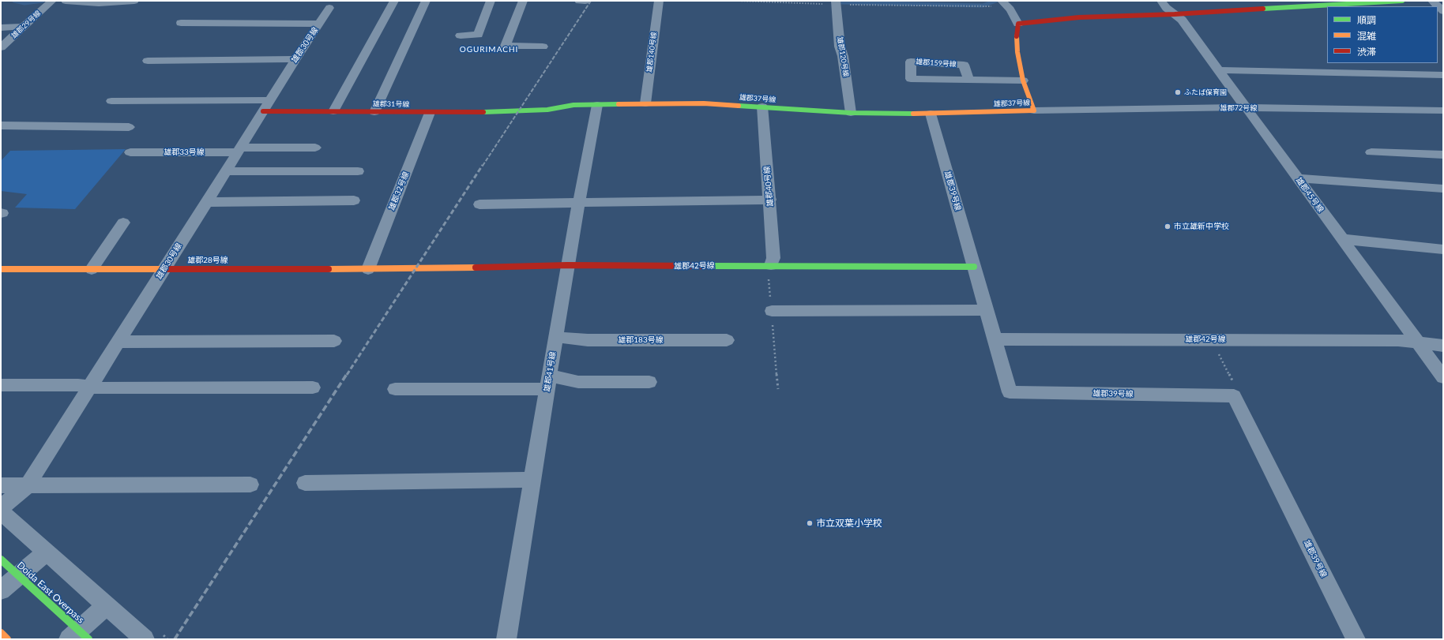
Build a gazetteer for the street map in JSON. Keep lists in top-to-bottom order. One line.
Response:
{"streets":{"street":["雄郡29号線","雄郡30号線","雄郡140号線","雄郡120号線","雄郡159号線","雄郡37号線","雄郡31号線","雄郡72号線","雄郡33号線","雄郡40号線","雄郡32号線","雄郡39号線","雄郡45号線","雄郡28号線","雄郡42号線","雄郡183号線","雄郡41号線","Doida East Overpass"]},"crossings":[["雄郡30号線","雄郡31号線"],["雄郡30号線","雄郡33号線"],["雄郡30号線","雄郡28号線"],["雄郡140号線","雄郡37号線"],["雄郡120号線","雄郡37号線"],["雄郡159号線","雄郡37号線"],["雄郡37号線","雄郡31号線"],["雄郡37号線","雄郡72号線"],["雄郡37号線","雄郡40号線"],["雄郡37号線","雄郡39号線"],["雄郡37号線","雄郡41号線"],["雄郡31号線","雄郡32号線"],["雄郡72号線","雄郡45号線"],["雄郡40号線","雄郡42号線"],["雄郡32号線","雄郡28号線"],["雄郡39号線","雄郡42号線"],["雄郡45号線","雄郡42号線"],["雄郡28号線","雄郡42号線"],["雄郡42号線","雄郡41号線"],["雄郡183号線","雄郡41号線"]],"districts":["OGURIMACHI"],"places":["ふたば保育園","市立雄新中学校","市立双葉小学校"],"legend":["順調","混雑","渋滞"]}
